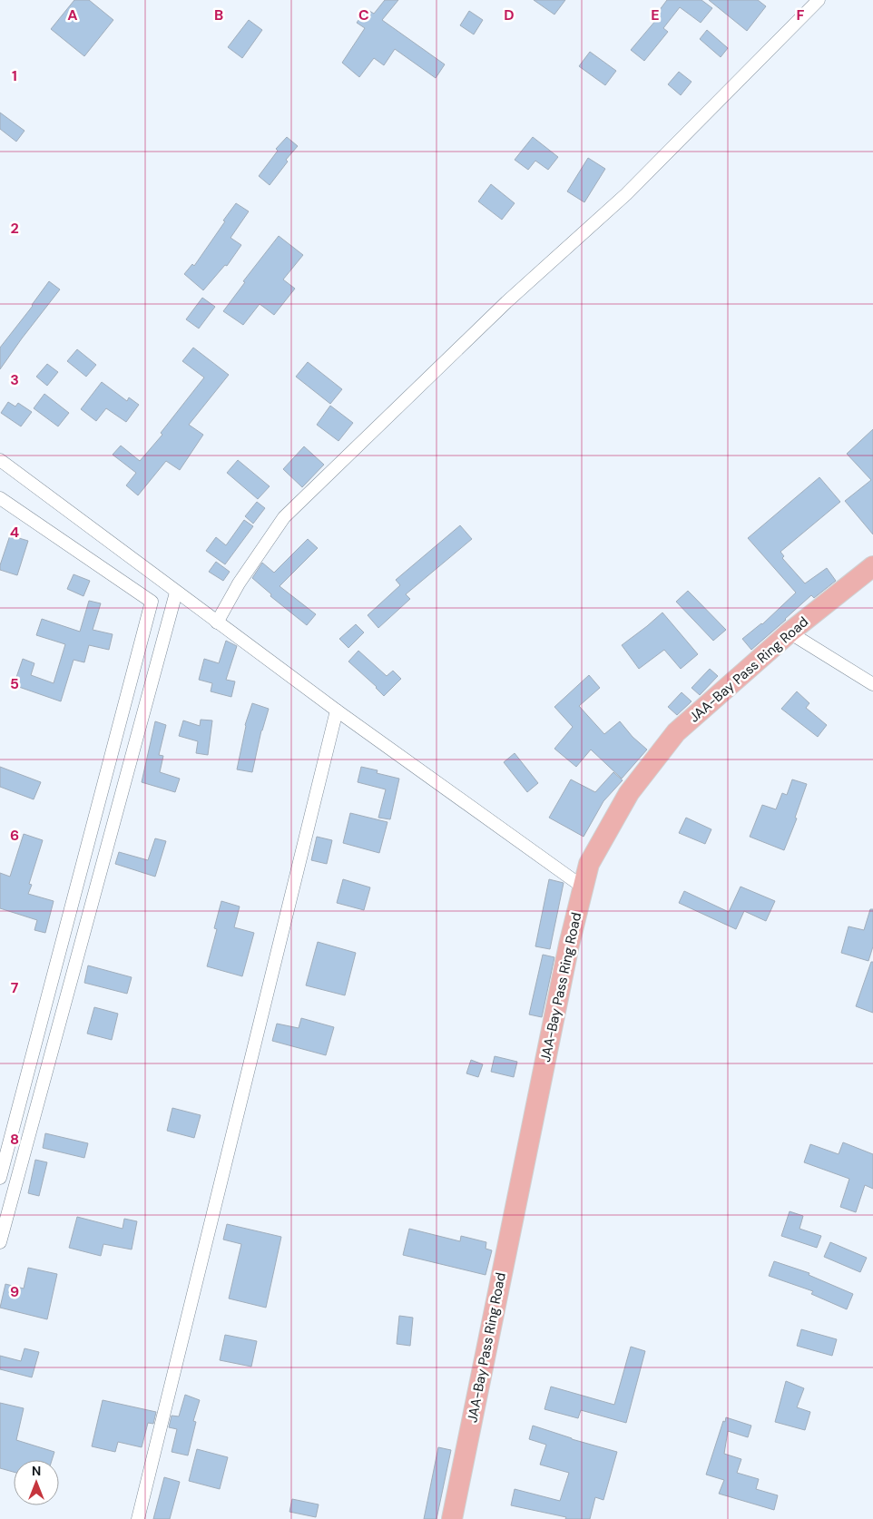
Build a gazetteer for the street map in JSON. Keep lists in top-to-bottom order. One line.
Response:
{"streets":{"highway":["JAA-Bay Pass Ring Road"]},"north":"top","grid":{"columns":["A","B","C","D","E","F"],"rows":["1","2","3","4","5","6","7","8","9"]}}
